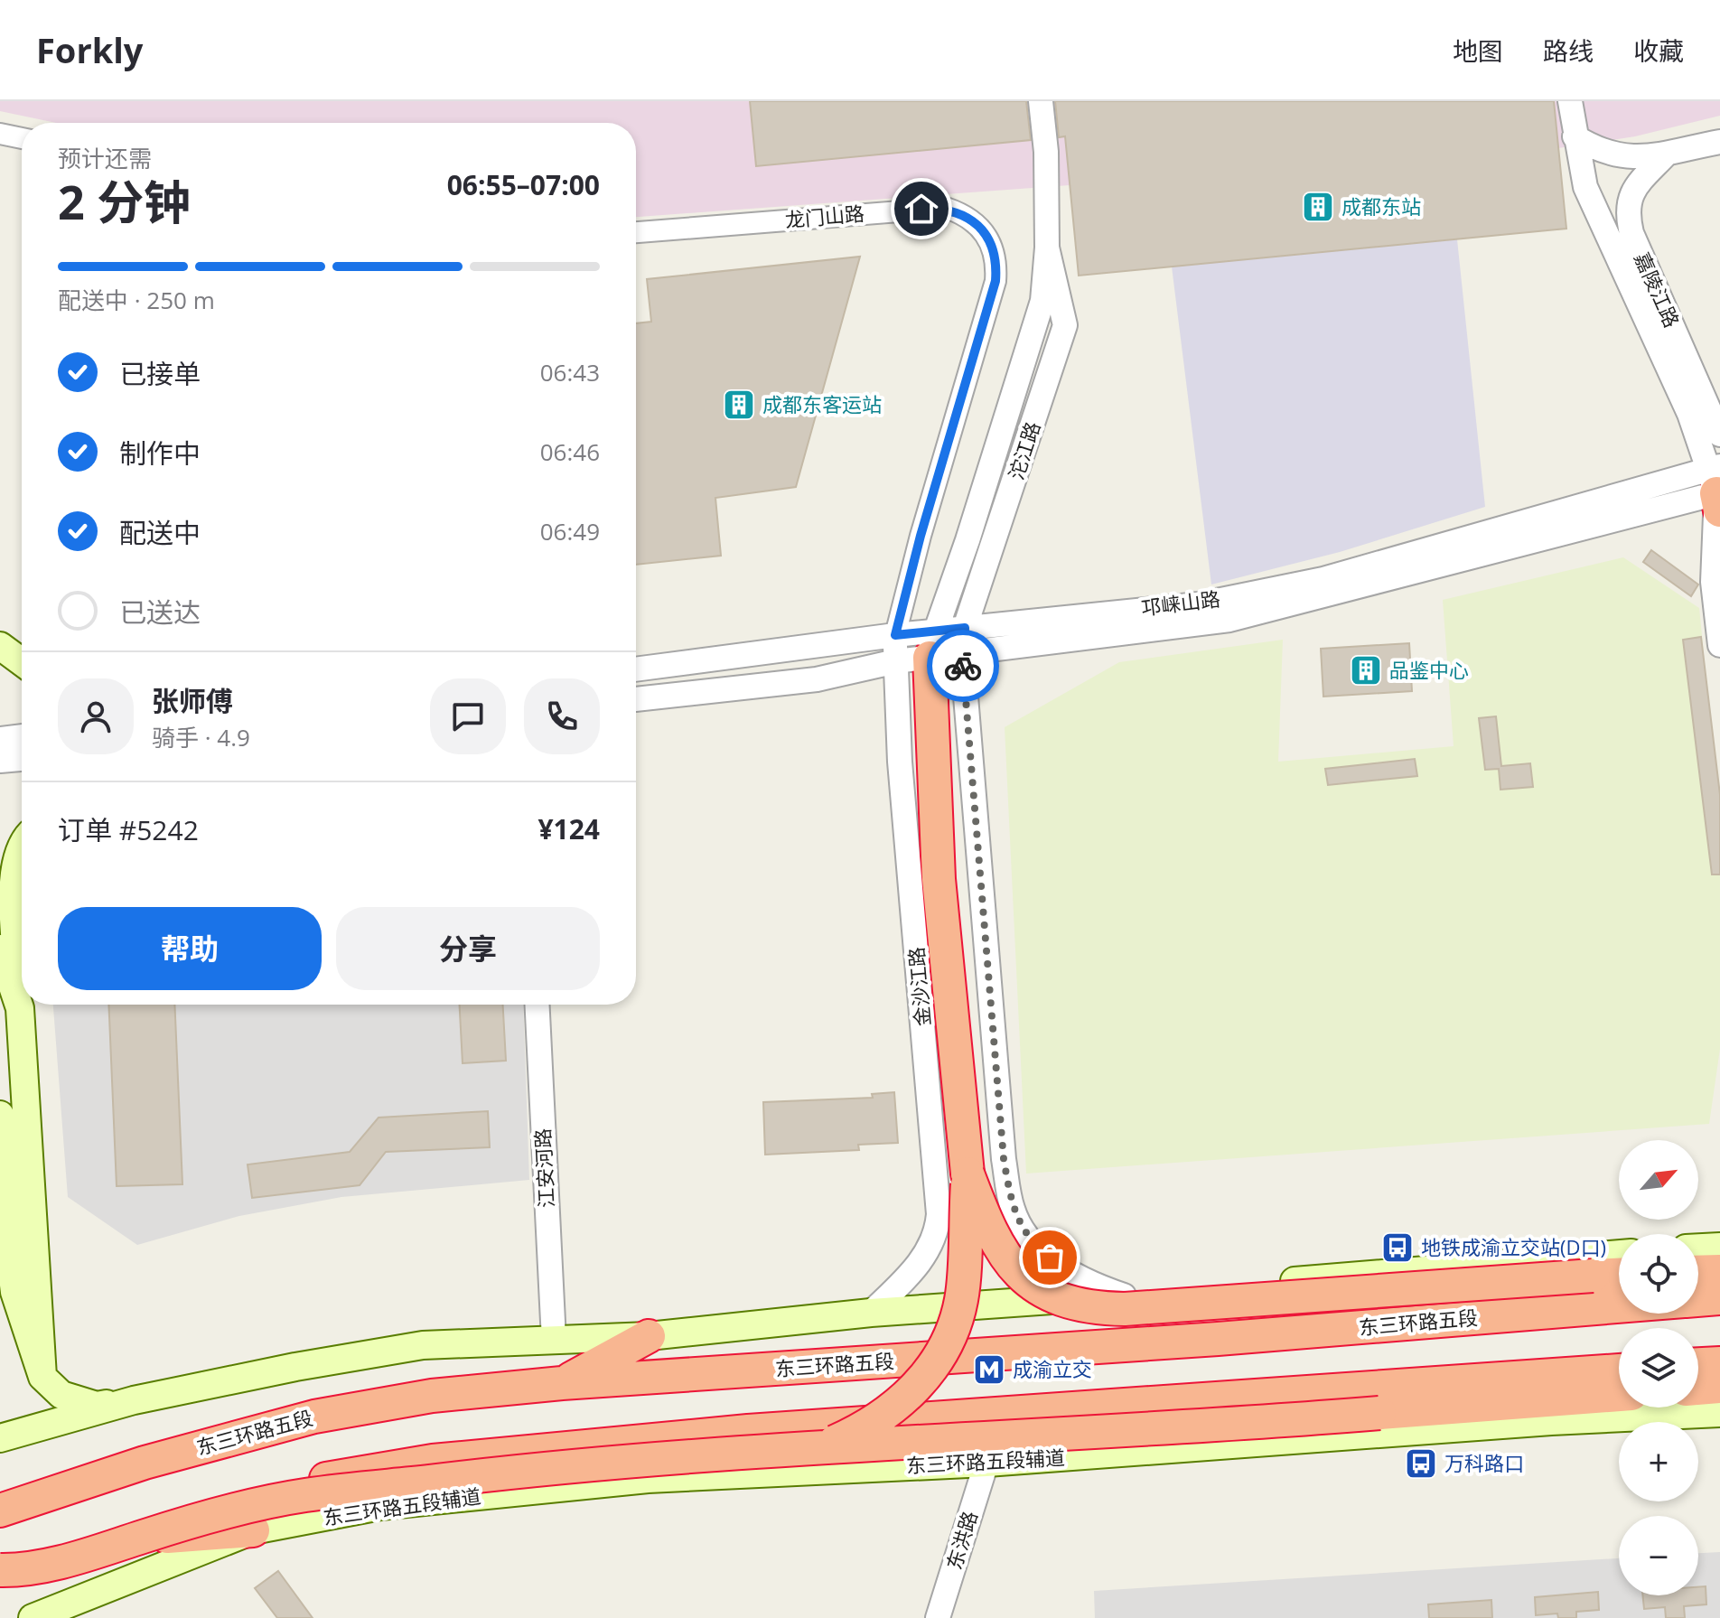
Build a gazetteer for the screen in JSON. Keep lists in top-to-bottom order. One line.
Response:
{"streets":{"highway":["东三环路五段"],"main road":["东三环路五段辅道"],"street":["龙门山路","嘉陵江路","沱江路","邛崃山路","金沙江路","江安河路","东洪路"]},"crossings":[["龙门山路","邛崃山路"],["龙门山路","金沙江路"],["沱江路","邛崃山路"],["邛崃山路","金沙江路"],["东三环路五段辅道","东洪路"]],"places":{"building":["成都东站","成都东客运站","品鉴中心"],"bus stop":["地铁成渝立交站(D口)","万科路口"],"metro station":["成渝立交"]},"north":"top right","page":{"header":"Forkly","nav":["地图","路线","收藏"],"heading":["2 分钟","预计还需","06:55–07:00"],"panel":["张师傅","骑手 · 4.9","订单 #5242","¥124"],"bar":"配送中 · 250 m","list":[["已接单","06:43"],["制作中","06:46"],["配送中","06:49"],"已送达"],"buttons":["帮助","分享"],"map_buttons":["+","−"]}}
